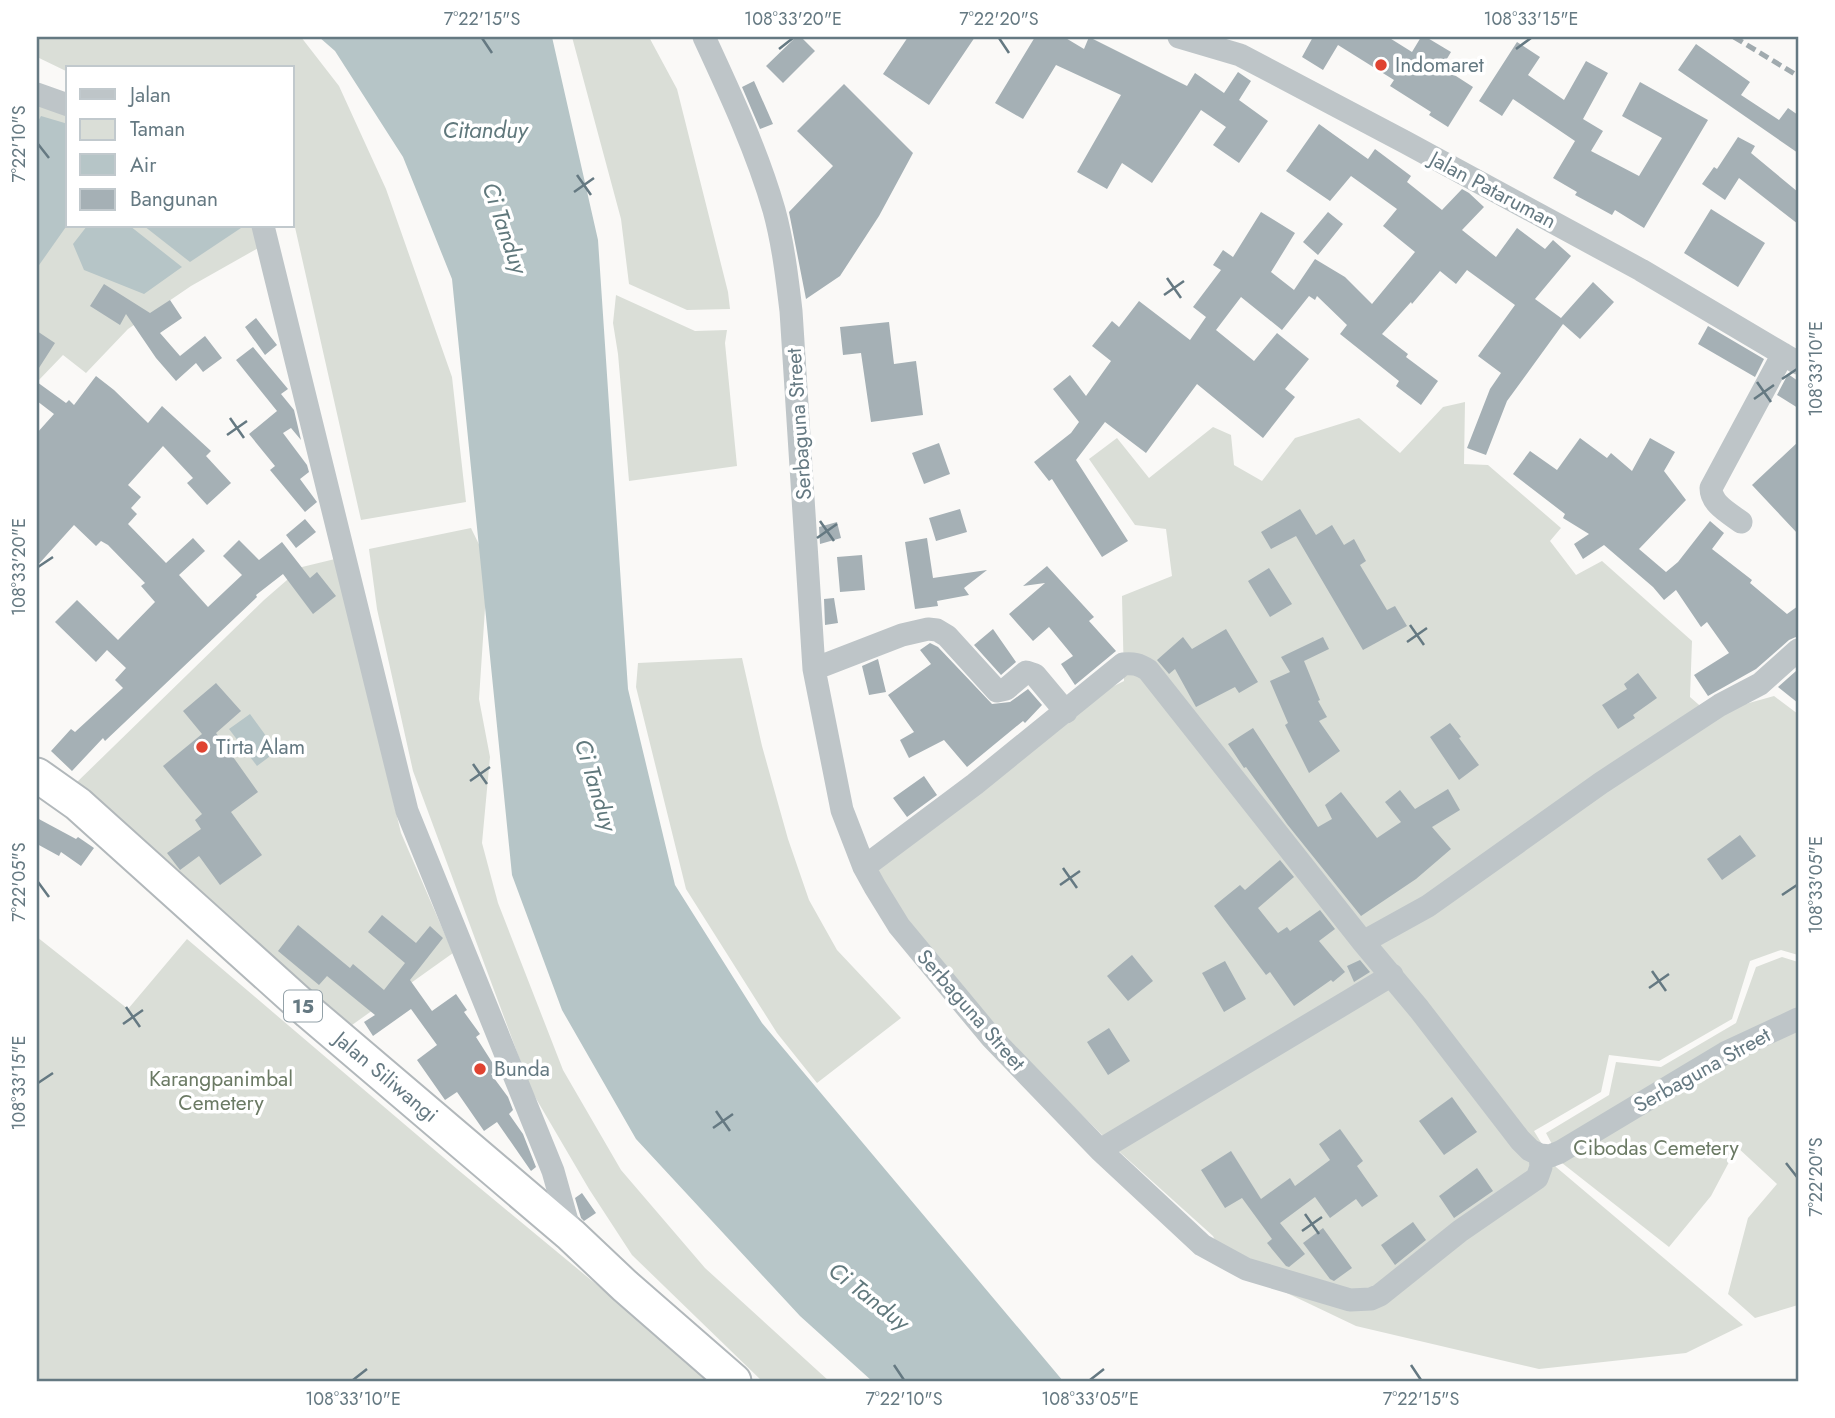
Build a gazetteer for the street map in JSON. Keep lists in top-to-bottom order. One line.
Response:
{"streets":{"highway":["15","Jalan Siliwangi"],"street":["Jalan Pataruman","Serbaguna Street"]},"water":["Citanduy","Ci Tanduy"],"parks":["Karangpanimbal Cemetery","Cibodas Cemetery"],"places":["Indomaret","Tirta Alam","Bunda"],"legend":["Jalan","Taman","Air","Bangunan"],"coordinates":["7°22'15\"S","108°33'20\"E","7°22'20\"S","108°33'15\"E","7°22'10\"S","108°33'10\"E","7°22'05\"S","108°33'05\"E"]}
